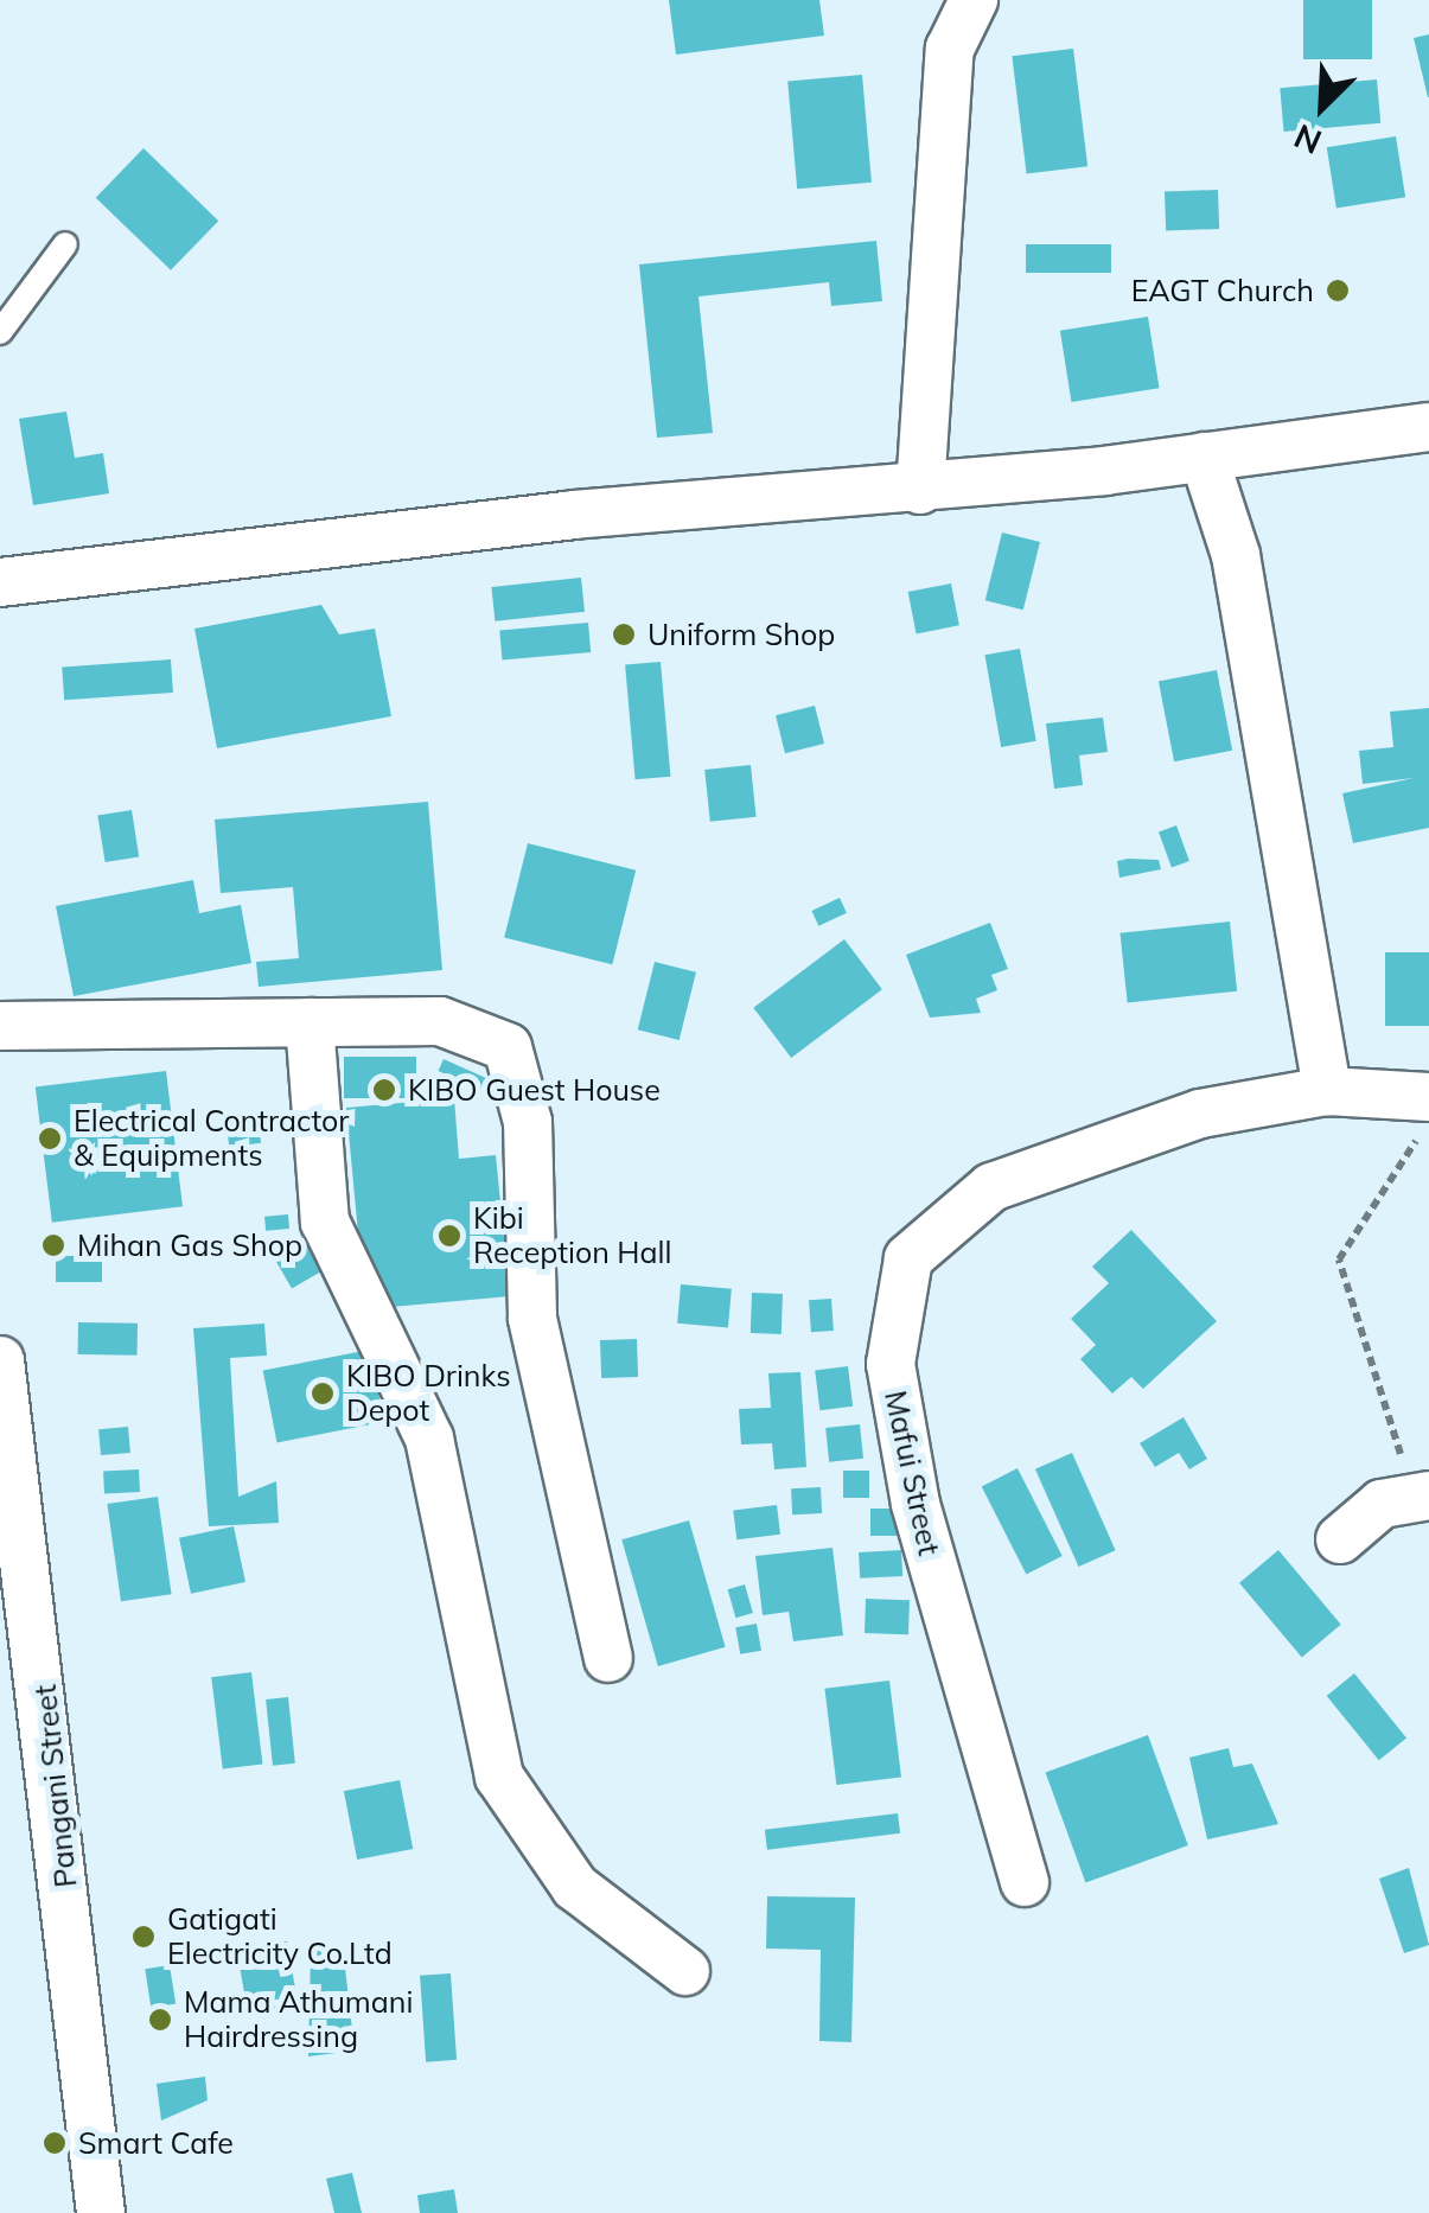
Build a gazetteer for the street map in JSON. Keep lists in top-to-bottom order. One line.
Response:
{"streets":{"street":["Mafui Street","Pangani Street"]},"places":["EAGT Church","Uniform Shop","KIBO Guest House","Electrical Contractor & Equipments","Kibi Reception Hall","Mihan Gas Shop","KIBO Drinks Depot","Gatigati Electricity Co.Ltd","Mama Athumani Hairdressing","Smart Cafe"],"north":"bottom left"}
